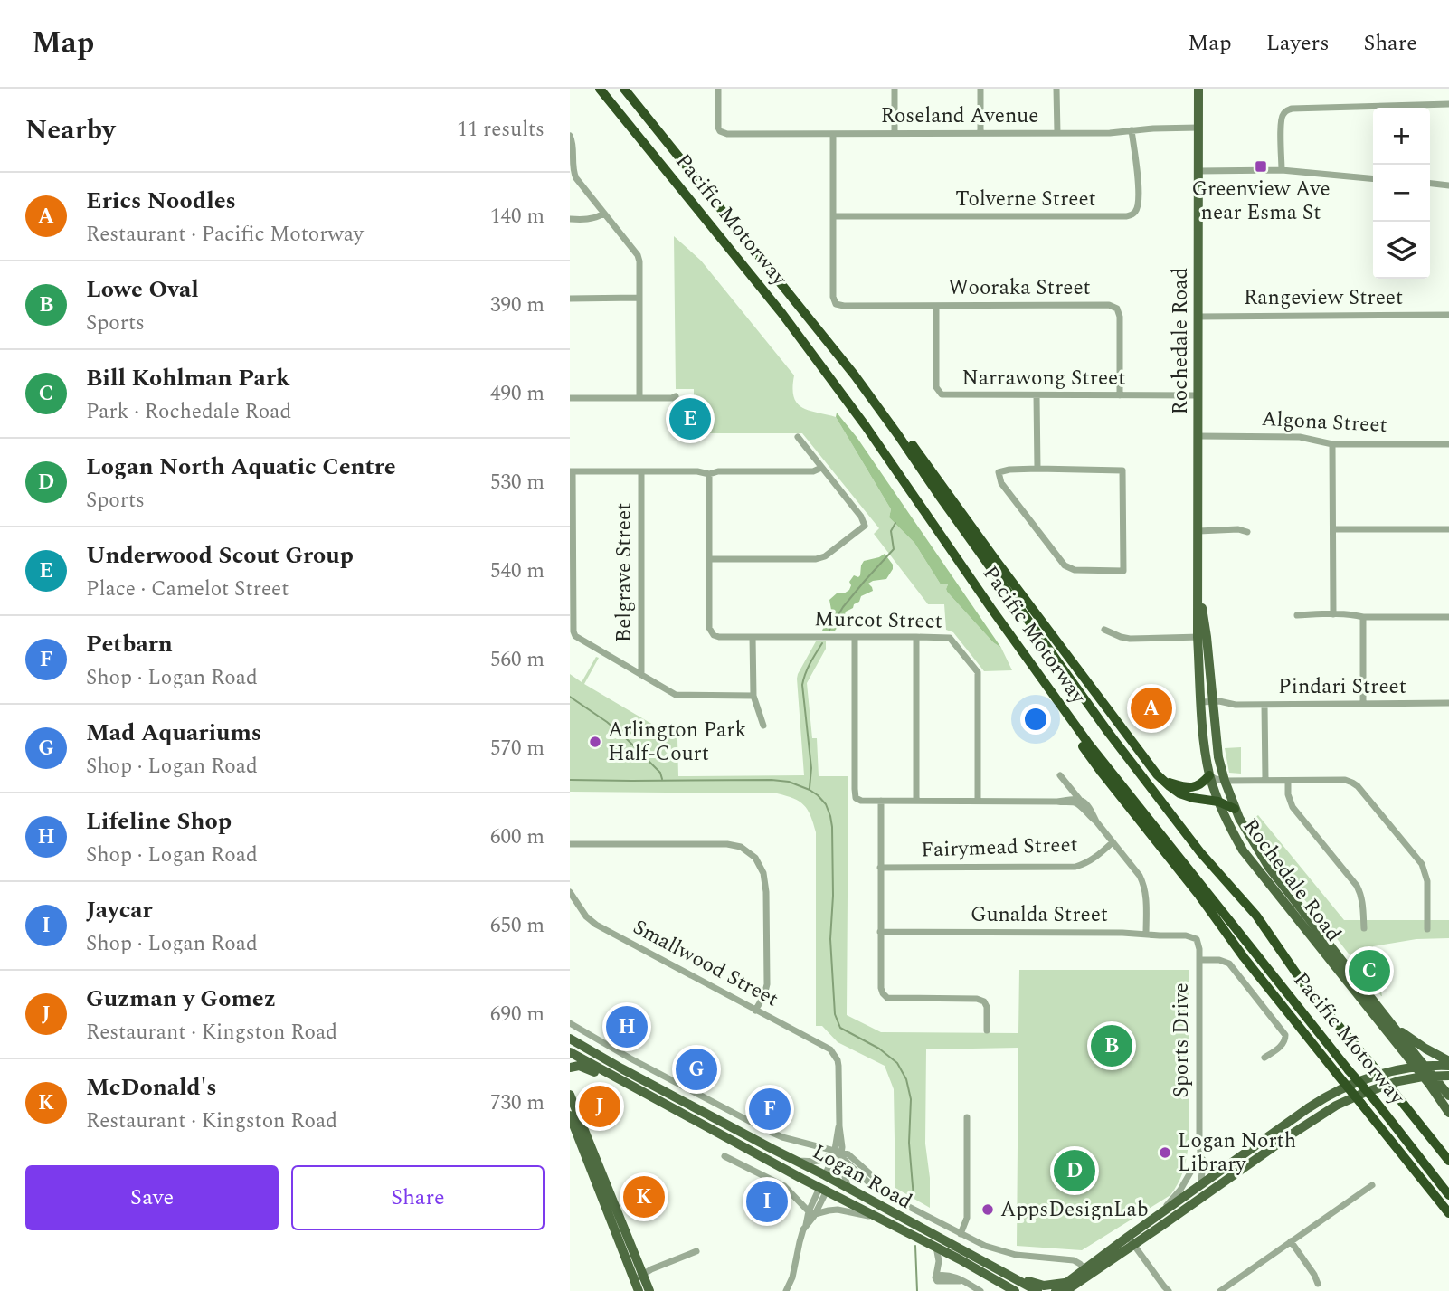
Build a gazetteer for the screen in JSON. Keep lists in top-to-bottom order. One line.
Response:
{"streets":{"highway":["Pacific Motorway"],"main road":["Rochedale Road","Logan Road"],"street":["Roseland Avenue","Tolverne Street","Wooraka Street","Rangeview Street","Narrawong Street","Algona Street","Belgrave Street","Murcot Street","Pindari Street","Fairymead Street","Gunalda Street","Smallwood Street","Sports Drive"]},"crossings":[["Roseland Avenue","Tolverne Street"],["Roseland Avenue","Rochedale Road"],["Tolverne Street","Wooraka Street"],["Wooraka Street","Narrawong Street"],["Rangeview Street","Rochedale Road"],["Rochedale Road","Narrawong Street"],["Rochedale Road","Algona Street"],["Rochedale Road","Pindari Street"],["Gunalda Street","Sports Drive"],["Smallwood Street","Logan Road"]],"places":{"transit":["Greenview Ave near Esma St"],"other":["Arlington Park Half-Court","Logan North Library","AppsDesignLab"]},"page":{"header":"Map","nav":["Map","Layers","Share"],"heading":["Nearby","11 results"],"map_buttons":["+","−"],"list":[{"mark":"A","name":"Erics Noodles","note":"Restaurant · Pacific Motorway","value":"140 m"},{"mark":"B","name":"Lowe Oval","note":"Sports","value":"390 m"},{"mark":"C","name":"Bill Kohlman Park","note":"Park · Rochedale Road","value":"490 m"},{"mark":"D","name":"Logan North Aquatic Centre","note":"Sports","value":"530 m"},{"mark":"E","name":"Underwood Scout Group","note":"Place · Camelot Street","value":"540 m"},{"mark":"F","name":"Petbarn","note":"Shop · Logan Road","value":"560 m"},{"mark":"G","name":"Mad Aquariums","note":"Shop · Logan Road","value":"570 m"},{"mark":"H","name":"Lifeline Shop","note":"Shop · Logan Road","value":"600 m"},{"mark":"I","name":"Jaycar","note":"Shop · Logan Road","value":"650 m"},{"mark":"J","name":"Guzman y Gomez","note":"Restaurant · Kingston Road","value":"690 m"},{"mark":"K","name":"McDonald's","note":"Restaurant · Kingston Road","value":"730 m"}],"pins":["E","A","C","H","B","G","J","F","D","K","I"],"buttons":["Save","Share"]}}
